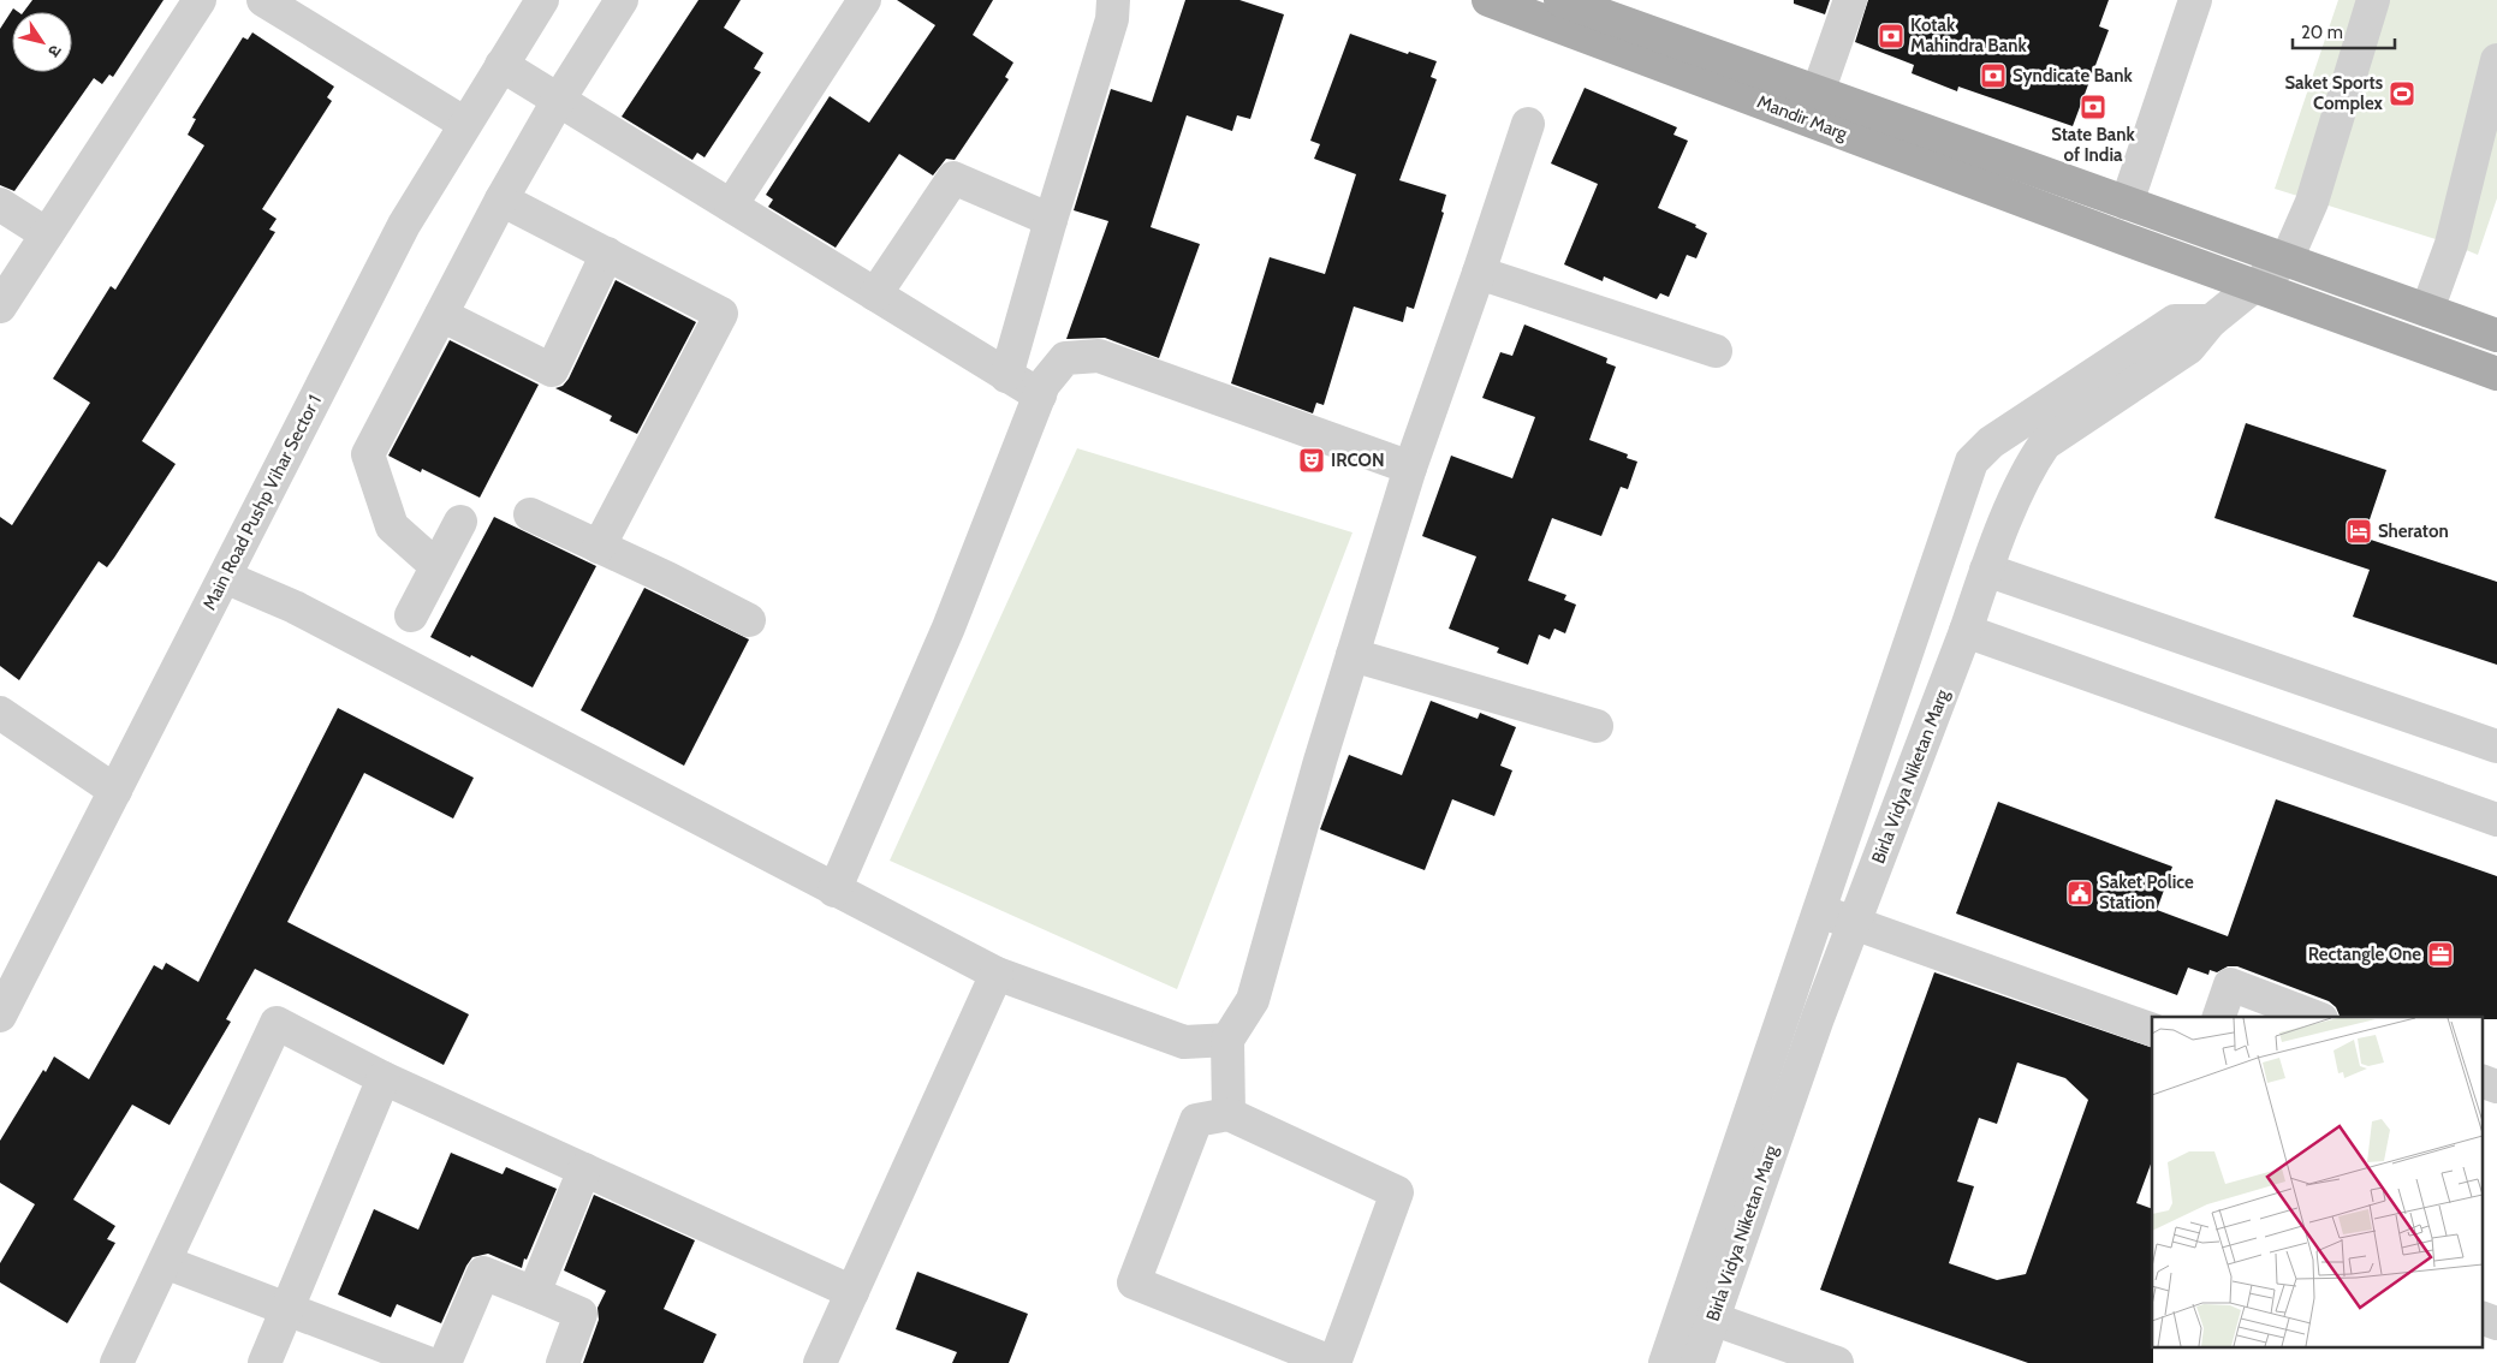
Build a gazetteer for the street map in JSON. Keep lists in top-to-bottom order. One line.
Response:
{"streets":{"main road":["Mandir Marg"],"street":["Main Road Pushp Vihar Sector 1","Birla Vidya Niketan Marg"]},"crossings":[["Mandir Marg","Birla Vidya Niketan Marg"]],"places":{"bank":["Kotak Mahindra Bank","Syndicate Bank","State Bank of India"],"sports":["Saket Sports Complex"],"theatre":["IRCON"],"hotel":["Sheraton"],"public building":["Saket Police Station"],"office":["Rectangle One"]},"scale_bar":"20 m","north":"bottom right"}
